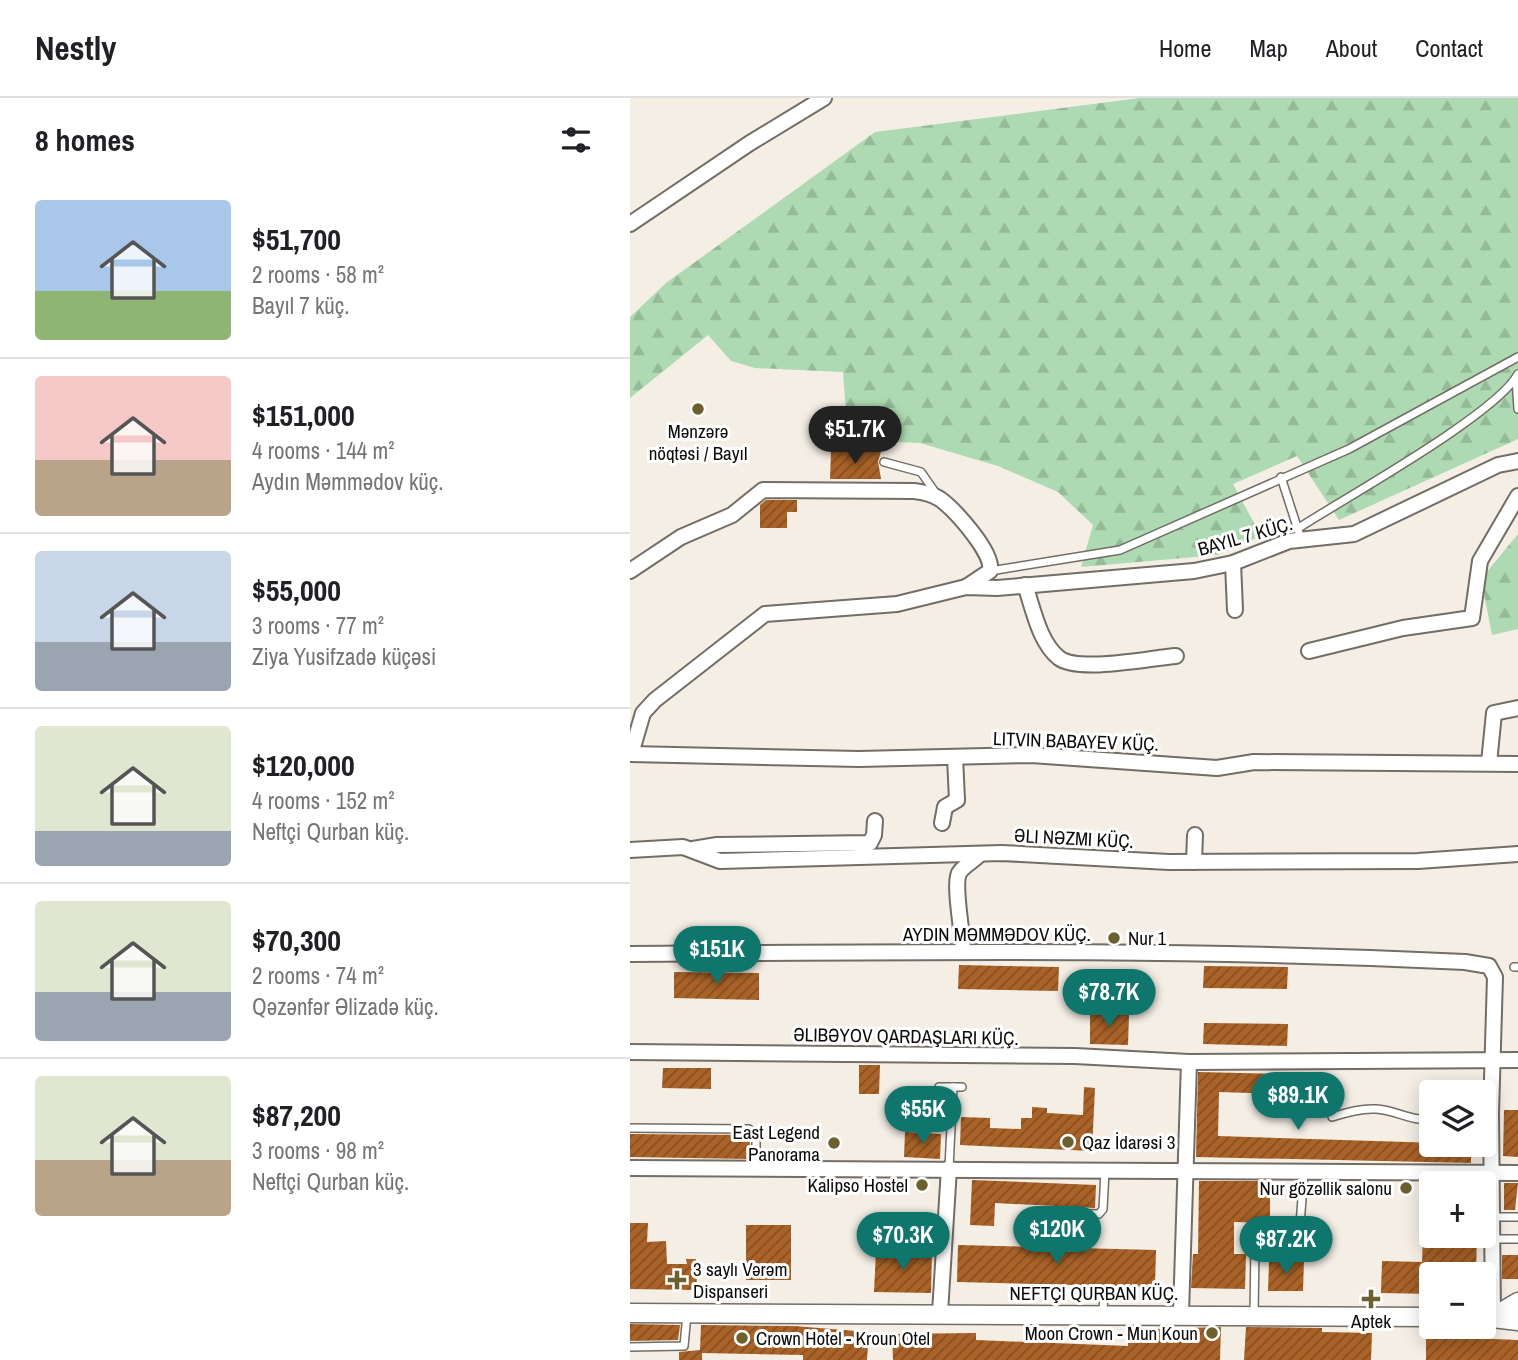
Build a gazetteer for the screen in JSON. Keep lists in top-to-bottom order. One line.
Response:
{"streets":{"street":["LITVIN BABAYEV KÜÇ.","ƏLI NƏZMI KÜÇ.","NEFTÇI QURBAN KÜÇ."]},"places":{"other":["Mənzərə nöqtəsi / Bayıl","Nur 1","Qaz İdarəsi 3","East Legend Panorama","Kalipso Hostel","Nur gözəllik salonu","Moon Crown - Mun Koun","Crown Hotel - Kroun Otel"],"health":["3 saylı Vərəm Dispanseri","Aptek"]},"page":{"header":"Nestly","nav":["Home","Map","About","Contact"],"heading":"8 homes","list":[{"name":"$51,700","note":"2 rooms · 58 m² · Bayıl 7 küç."},{"name":"$151,000","note":"4 rooms · 144 m² · Aydın Məmmədov küç."},{"name":"$55,000","note":"3 rooms · 77 m² · Ziya Yusifzadə küçəsi"},{"name":"$120,000","note":"4 rooms · 152 m² · Neftçi Qurban küç."},{"name":"$70,300","note":"2 rooms · 74 m² · Qəzənfər Əlizadə küç."},{"name":"$87,200","note":"3 rooms · 98 m² · Neftçi Qurban küç."}],"price":["$51.7K","$151K","$78.7K","$89.1K","$55K","$120K","$70.3K","$87.2K"],"map_buttons":["+","−"]}}
